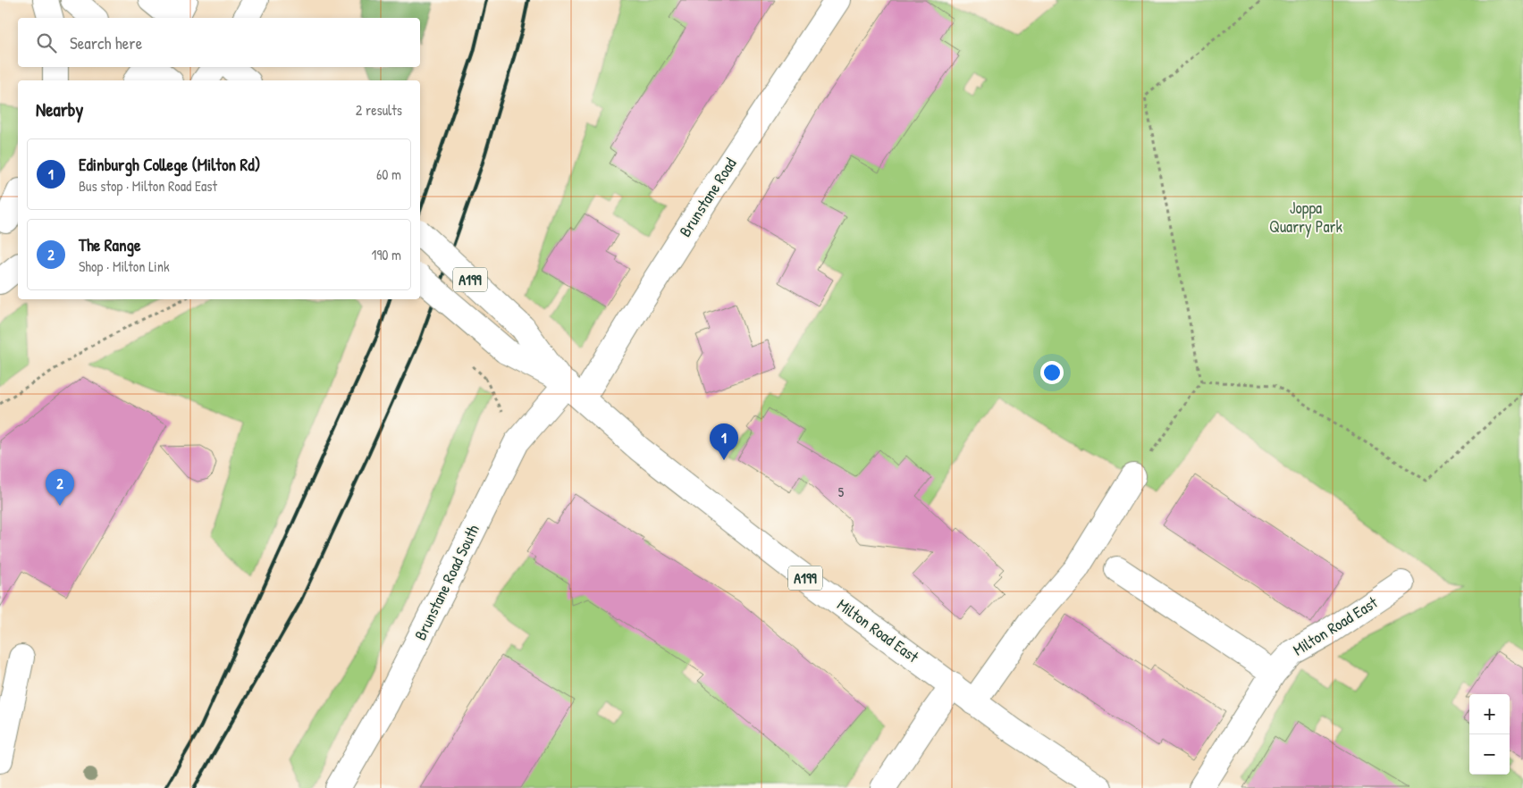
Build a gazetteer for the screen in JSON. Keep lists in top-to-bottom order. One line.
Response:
{"streets":{"street":["Brunstane Road","A199","Brunstane Road South","Milton Road East"]},"crossings":[["Brunstane Road","Brunstane Road South"],["Brunstane Road","Milton Road East"],["Brunstane Road South","Milton Road East"]],"parks":["Joppa Quarry Park"],"house_numbers":["5"],"page":{"search":"Search here","heading":["Nearby","2 results"],"list":[{"mark":"1","name":"Edinburgh College (Milton Rd)","note":"Bus stop · Milton Road East","value":"60 m"},{"mark":"2","name":"The Range","note":"Shop · Milton Link","value":"190 m"}],"pins":["1","2"],"map_buttons":["+","−"]}}
